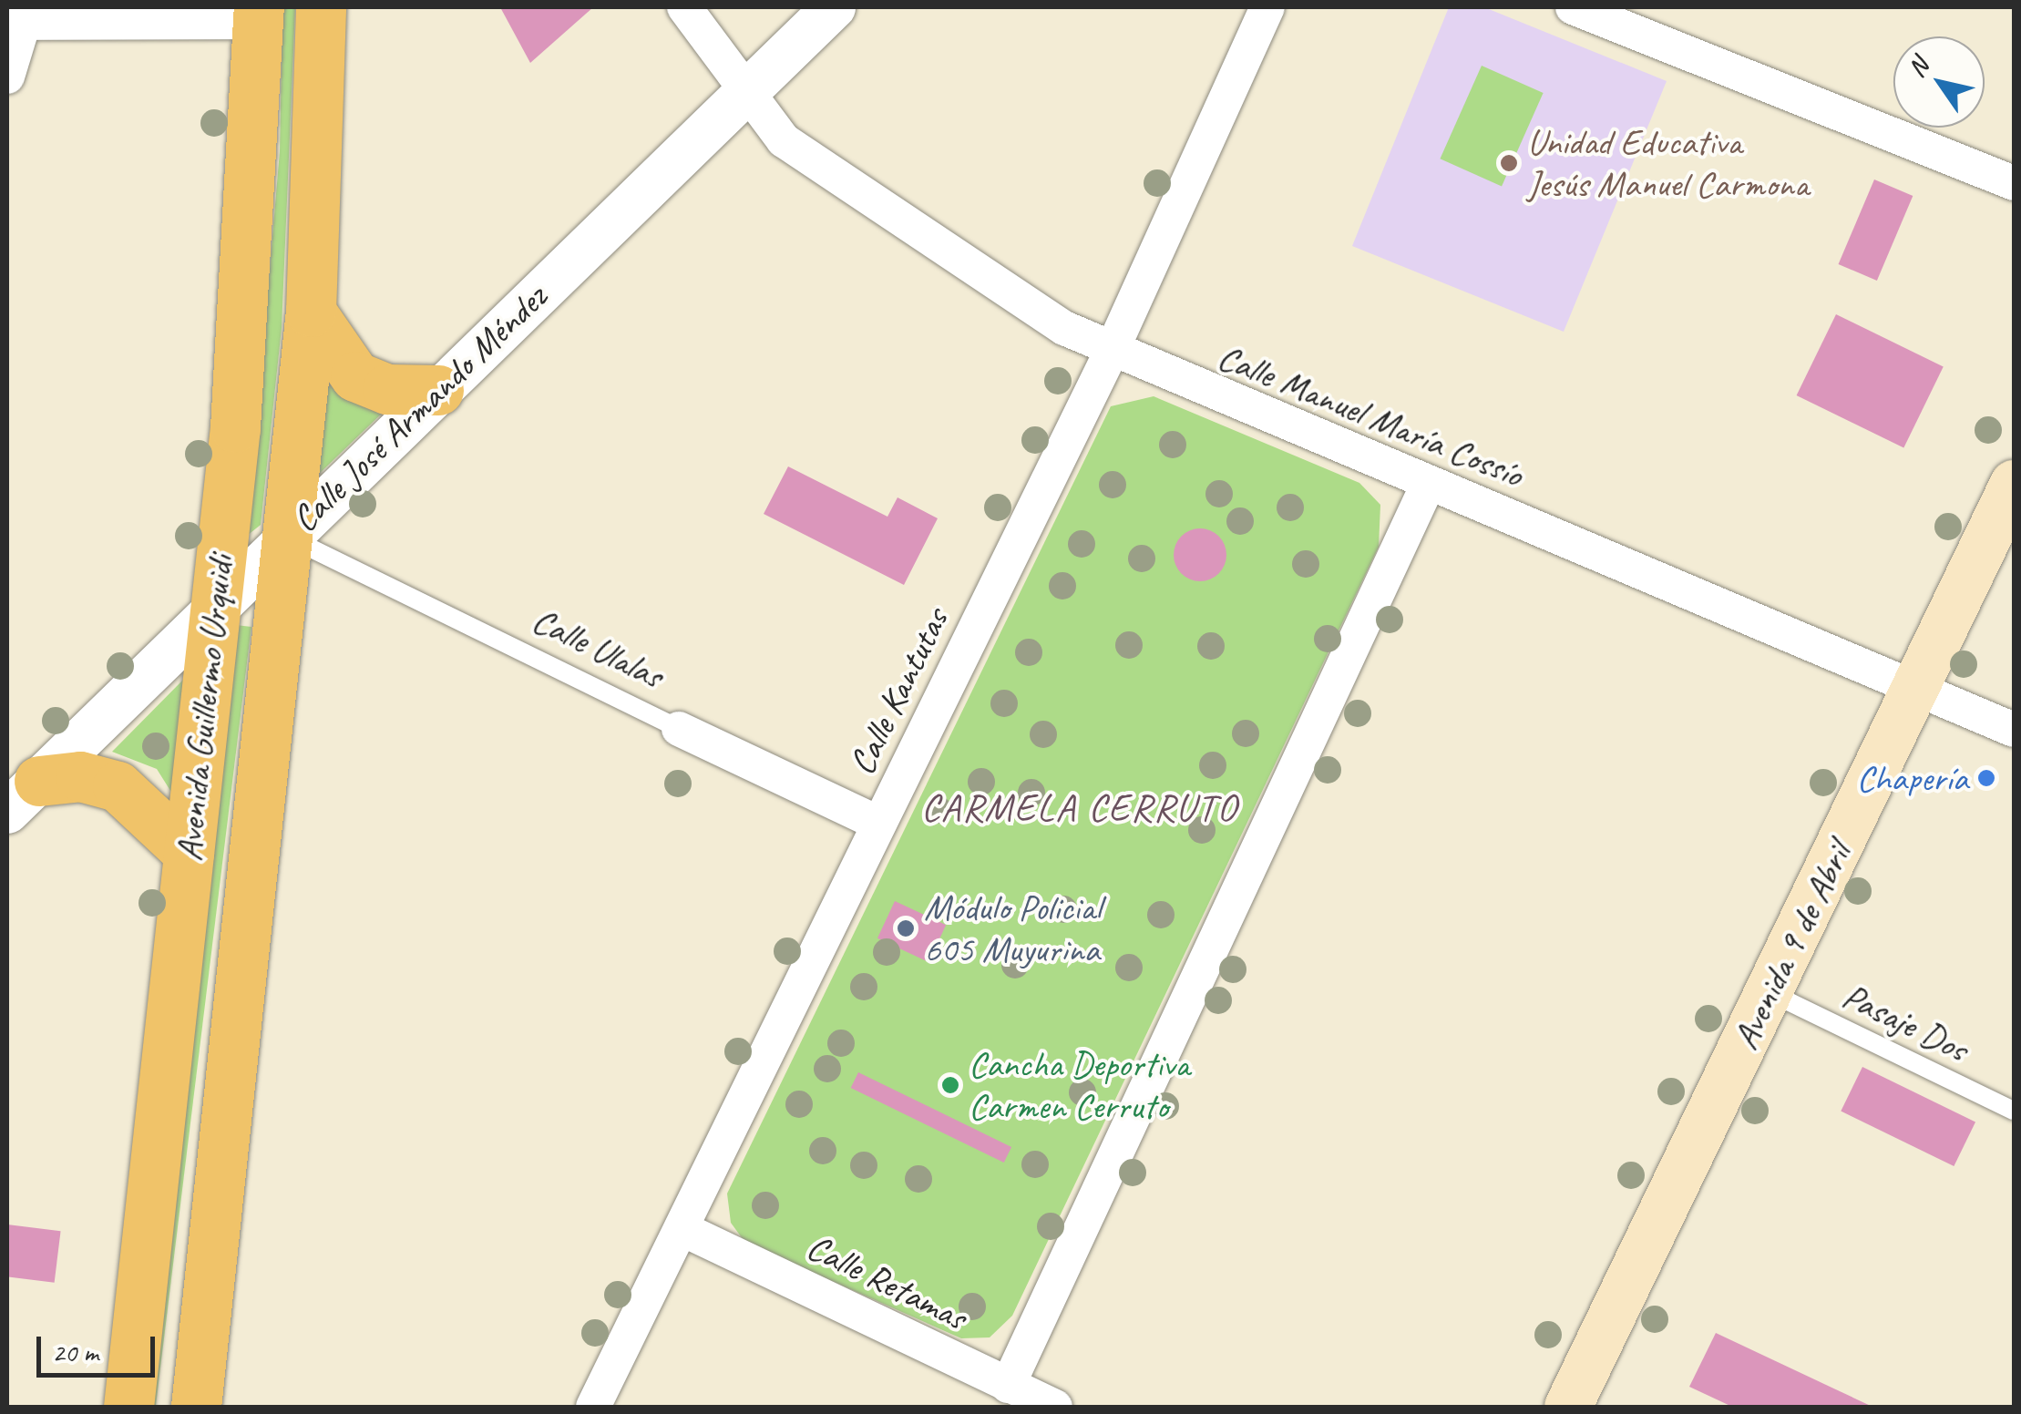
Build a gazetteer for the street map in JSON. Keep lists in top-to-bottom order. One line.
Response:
{"streets":{"main road":["Avenida Guillermo Urquidi","Avenida 9 de Abril"],"street":["Calle José Armando Méndez","Calle Manuel María Cossío","Calle Ulalas","Calle Kantutas","Calle Retamas"],"lane":["Pasaje Dos"]},"crossings":[["Calle José Armando Méndez","Calle Manuel María Cossío"],["Calle José Armando Méndez","Calle Ulalas"],["Calle José Armando Méndez","Avenida Guillermo Urquidi"],["Calle Manuel María Cossío","Calle Kantutas"],["Calle Manuel María Cossío","Avenida 9 de Abril"],["Calle Ulalas","Calle Kantutas"],["Calle Ulalas","Avenida Guillermo Urquidi"],["Calle Kantutas","Calle Retamas"],["Avenida 9 de Abril","Pasaje Dos"]],"districts":["CARMELA CERRUTO"],"places":["Unidad Educativa Jesús Manuel Carmona","Chapería","Módulo Policial 605 Muyurina","Cancha Deportiva Carmen Cerruto"],"scale_bar":"20 m","north":"top left"}
